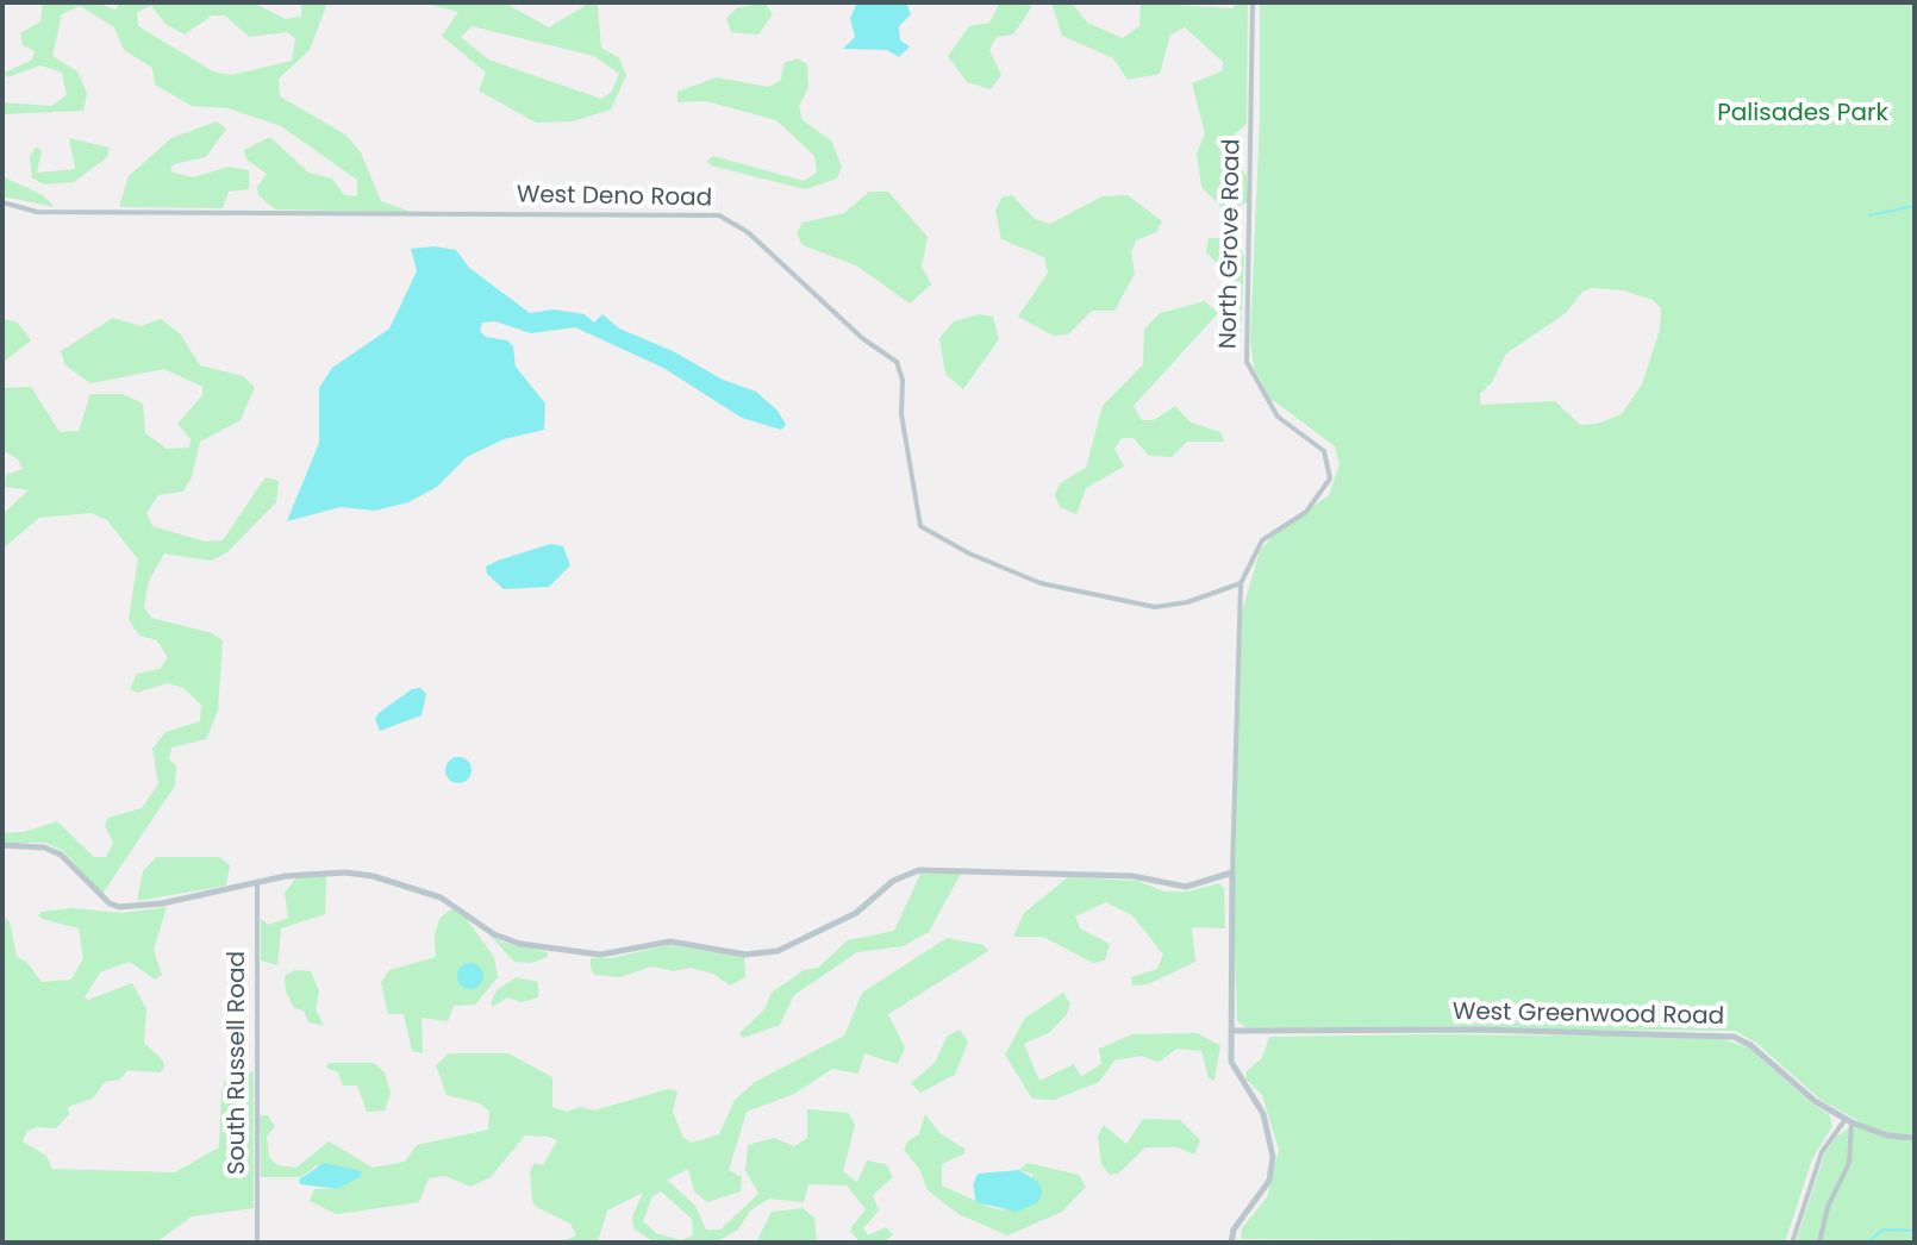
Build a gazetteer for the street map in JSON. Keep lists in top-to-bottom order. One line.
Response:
{"streets":{"street":["West Deno Road","North Grove Road","West Greenwood Road","South Russell Road"]},"crossings":[["West Deno Road","North Grove Road"]],"parks":["Palisades Park"]}
